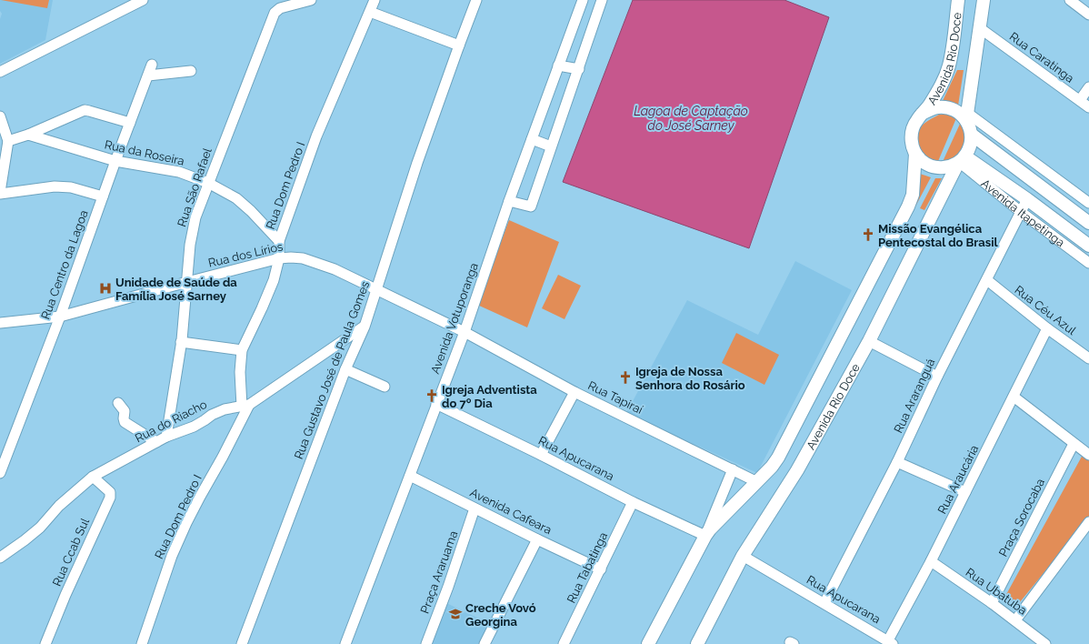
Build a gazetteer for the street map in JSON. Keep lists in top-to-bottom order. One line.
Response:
{"streets":{"main road":["Avenida Rio Doce","Avenida Itapetinga"],"street":["Rua Caratinga","Rua da Roseira","Rua Dom Pedro I","Rua São Rafael","Rua dos Lírios","Rua Centro da Lagoa","Rua Céu Azul","Avenida Votuporanga","Rua Gustavo José de Paula Gomes","Rua Araranguá","Rua Tapiraí","Rua do Riacho","Rua Apucarana","Rua Araucária","Avenida Cafeara","Praça Sorocaba","Rua Ccab Sul","Rua Tabatinga","Praça Araruama","Rua Ubatuba"]},"crossings":[["Avenida Rio Doce","Avenida Itapetinga"],["Avenida Rio Doce","Rua Tapiraí"],["Avenida Rio Doce","Rua Apucarana"],["Rua da Roseira","Rua Dom Pedro I"],["Rua da Roseira","Rua São Rafael"],["Rua da Roseira","Rua Centro da Lagoa"],["Rua Dom Pedro I","Rua dos Lírios"],["Rua Dom Pedro I","Rua do Riacho"],["Rua São Rafael","Rua dos Lírios"],["Rua São Rafael","Rua do Riacho"],["Avenida Itapetinga","Rua Araranguá"],["Rua dos Lírios","Rua Centro da Lagoa"],["Rua dos Lírios","Avenida Votuporanga"],["Rua dos Lírios","Rua Gustavo José de Paula Gomes"],["Rua dos Lírios","Rua Tapiraí"],["Rua Céu Azul","Rua Araranguá"],["Rua Céu Azul","Rua Araucária"],["Avenida Votuporanga","Rua Tapiraí"],["Avenida Votuporanga","Rua Apucarana"],["Avenida Votuporanga","Avenida Cafeara"],["Rua Gustavo José de Paula Gomes","Rua do Riacho"],["Rua Araranguá","Rua Apucarana"],["Rua do Riacho","Rua Ccab Sul"],["Rua Apucarana","Rua Araucária"],["Rua Apucarana","Rua Tabatinga"],["Rua Araucária","Rua Ubatuba"],["Avenida Cafeara","Rua Tabatinga"],["Avenida Cafeara","Praça Araruama"],["Praça Sorocaba","Rua Ubatuba"]],"water":["Lagoa de Captação do José Sarney"],"places":{"church":["Missão Evangélica Pentecostal do Brasil","Igreja de Nossa Senhora do Rosário","Igreja Adventista do 7º Dia"],"hospital":["Unidade de Saúde da Família José Sarney"],"school or university":["Creche Vovó Georgina"]}}
